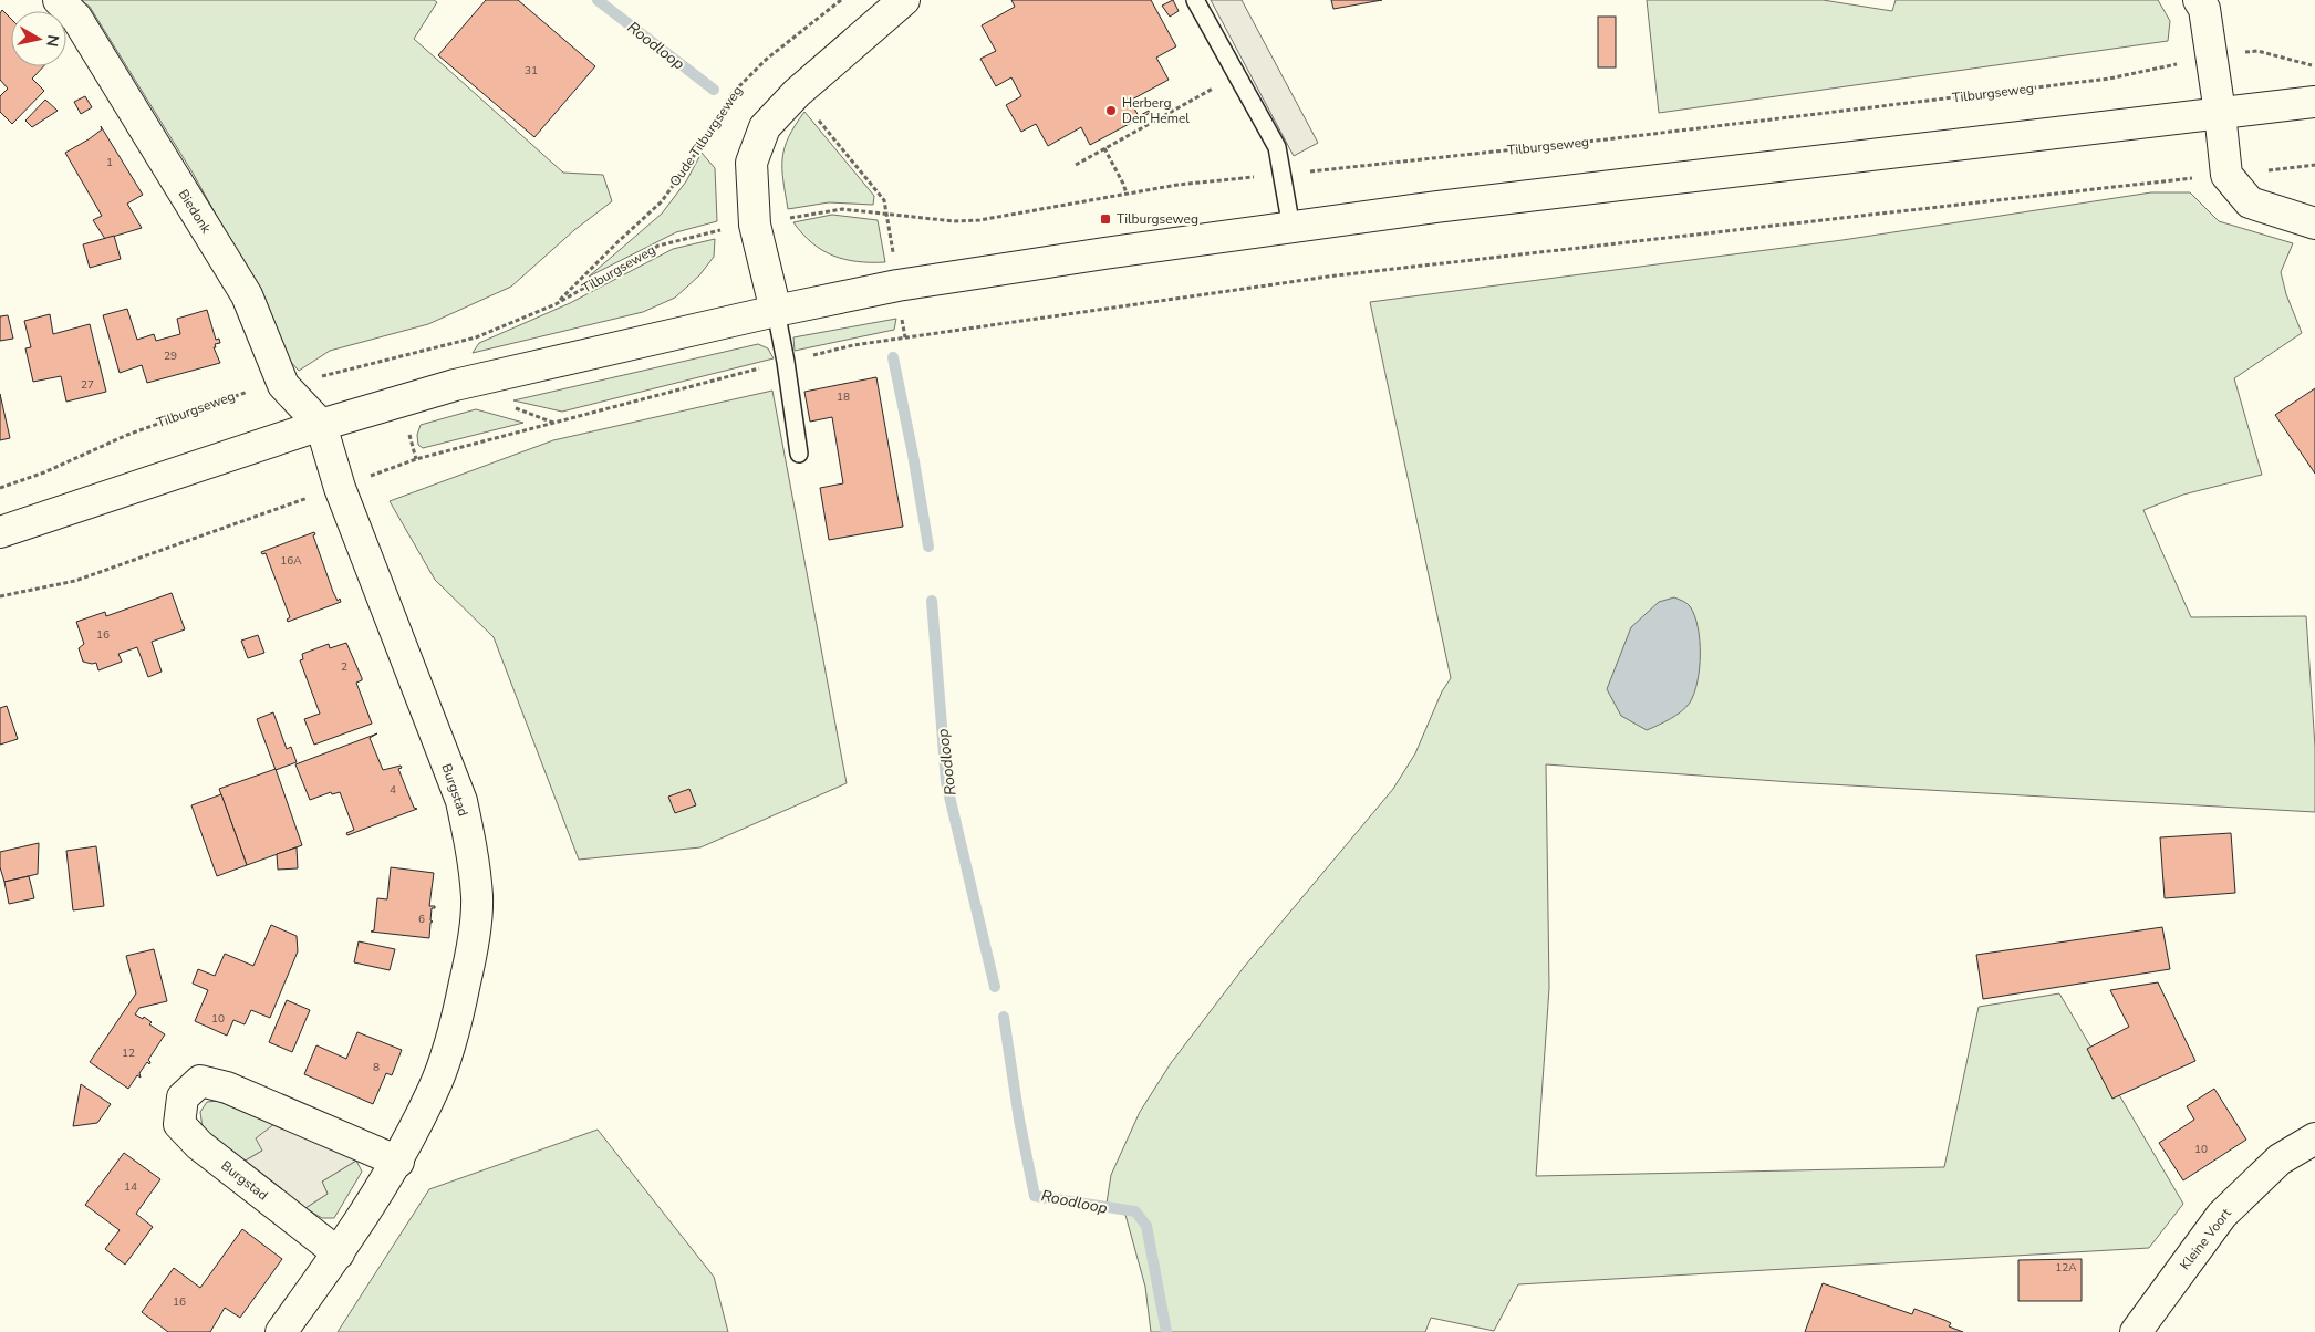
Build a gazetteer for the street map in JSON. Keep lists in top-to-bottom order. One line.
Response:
{"streets":{"street":["Biedonk","Burgstad","Kleine Voort"],"path":["Tilburgseweg","Oude Tilburgseweg"]},"crossings":[["Tilburgseweg","Oude Tilburgseweg"],["Tilburgseweg","Biedonk"],["Biedonk","Burgstad"]],"water":["Roodloop"],"places":{"other":["Herberg Den Hemel"],"transit":["Tilburgseweg"]},"house_numbers":["31","1","29","27","18","16A","16","2","4","6","10","12","8","10","14","12A","16"],"north":"right"}
